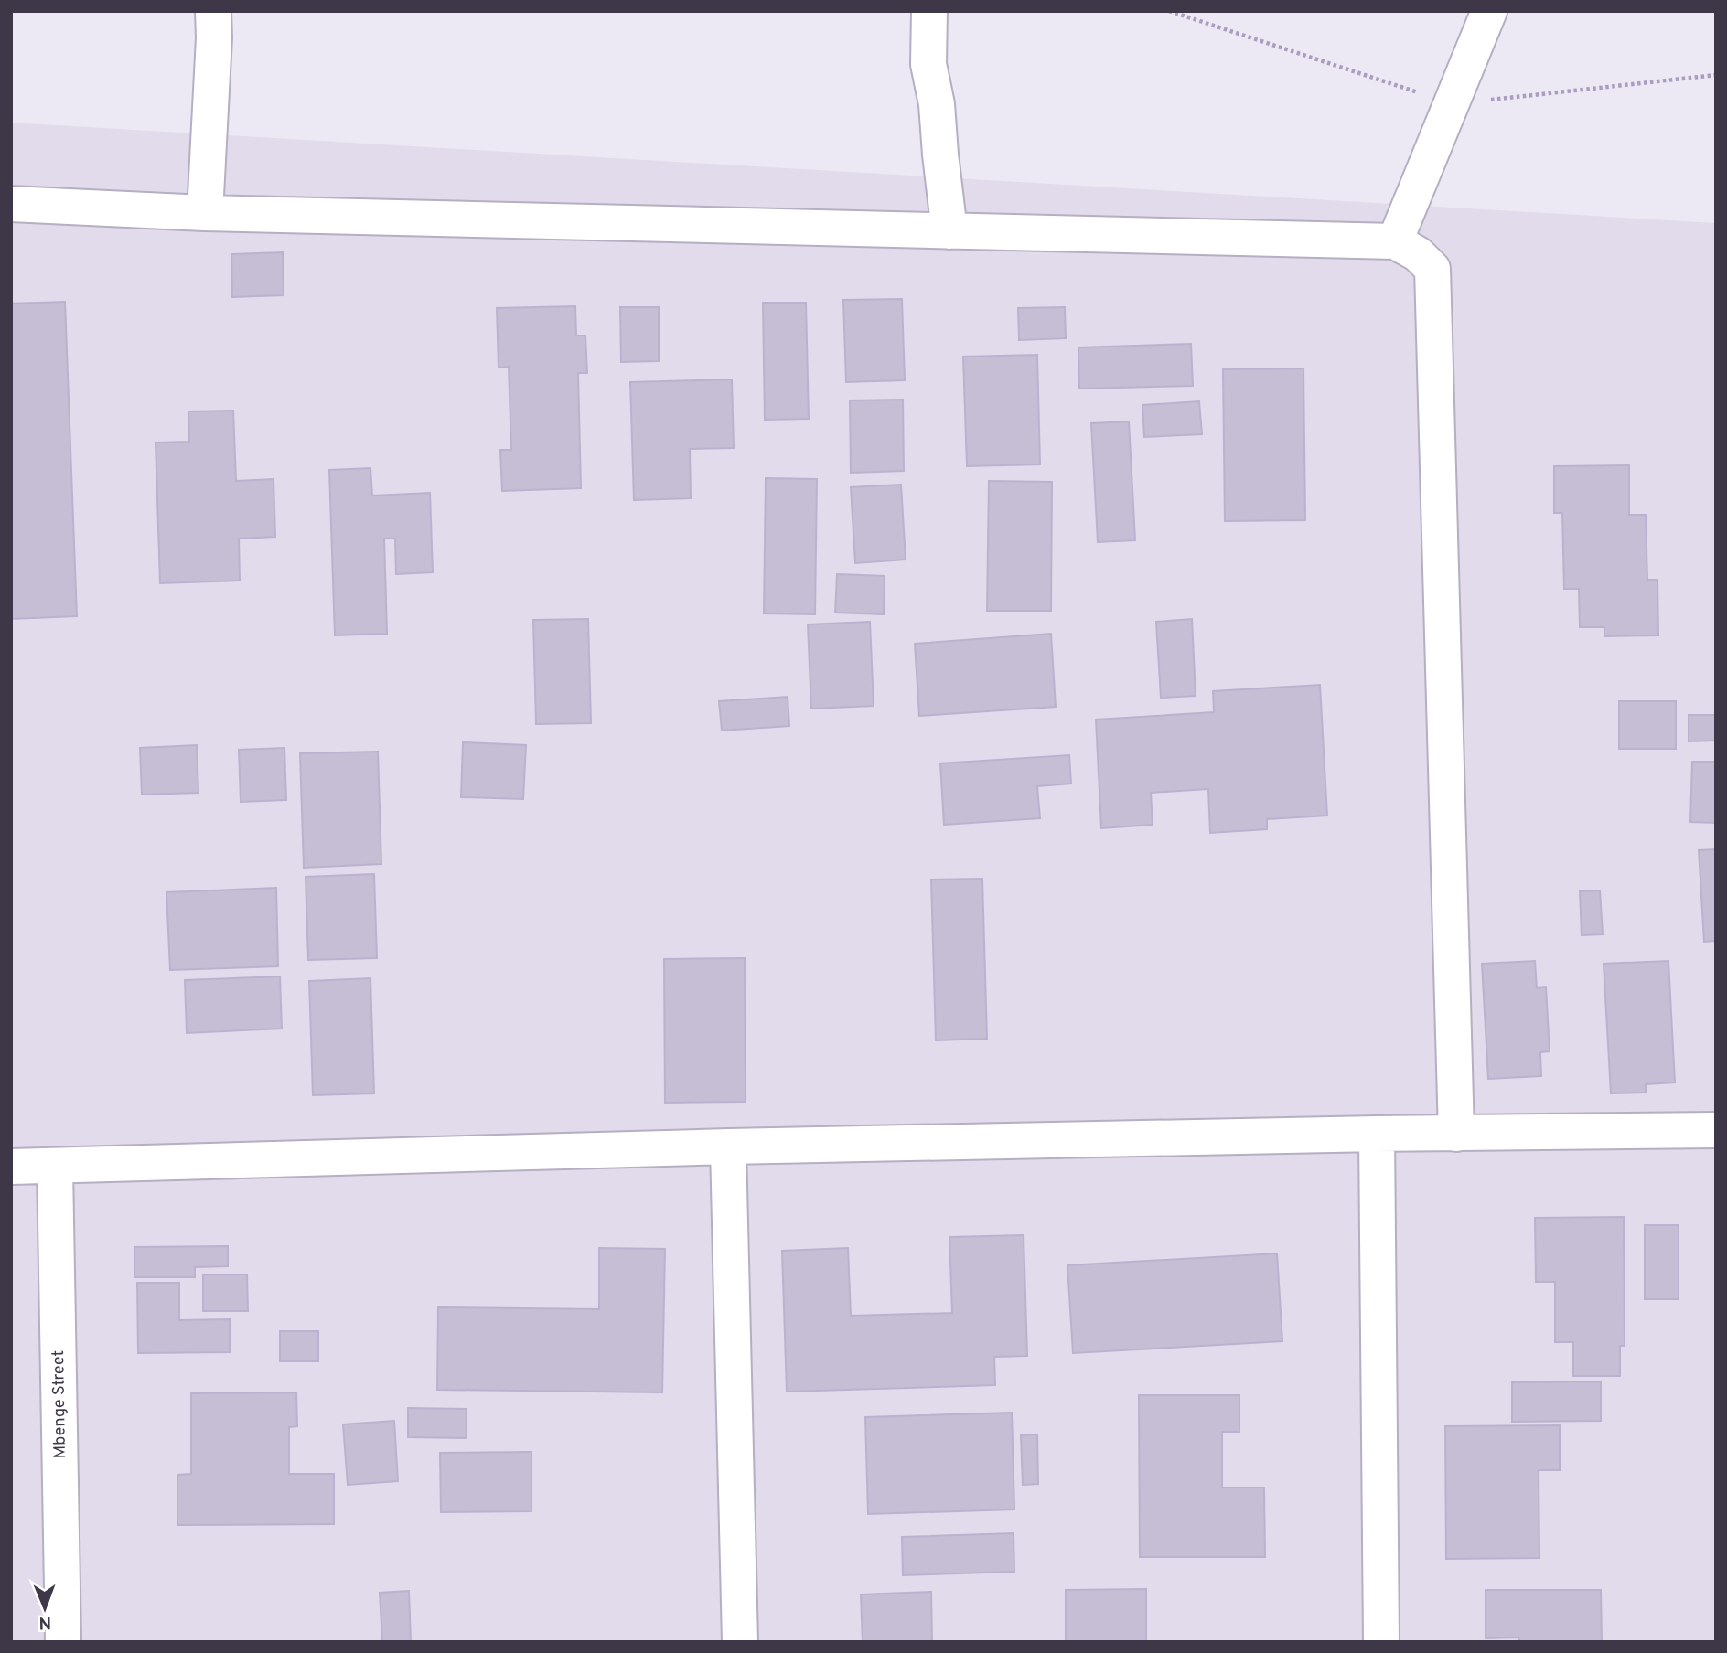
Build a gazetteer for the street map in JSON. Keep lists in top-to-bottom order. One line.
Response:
{"streets":{"street":["Mbenge Street"]},"north":"bottom"}
